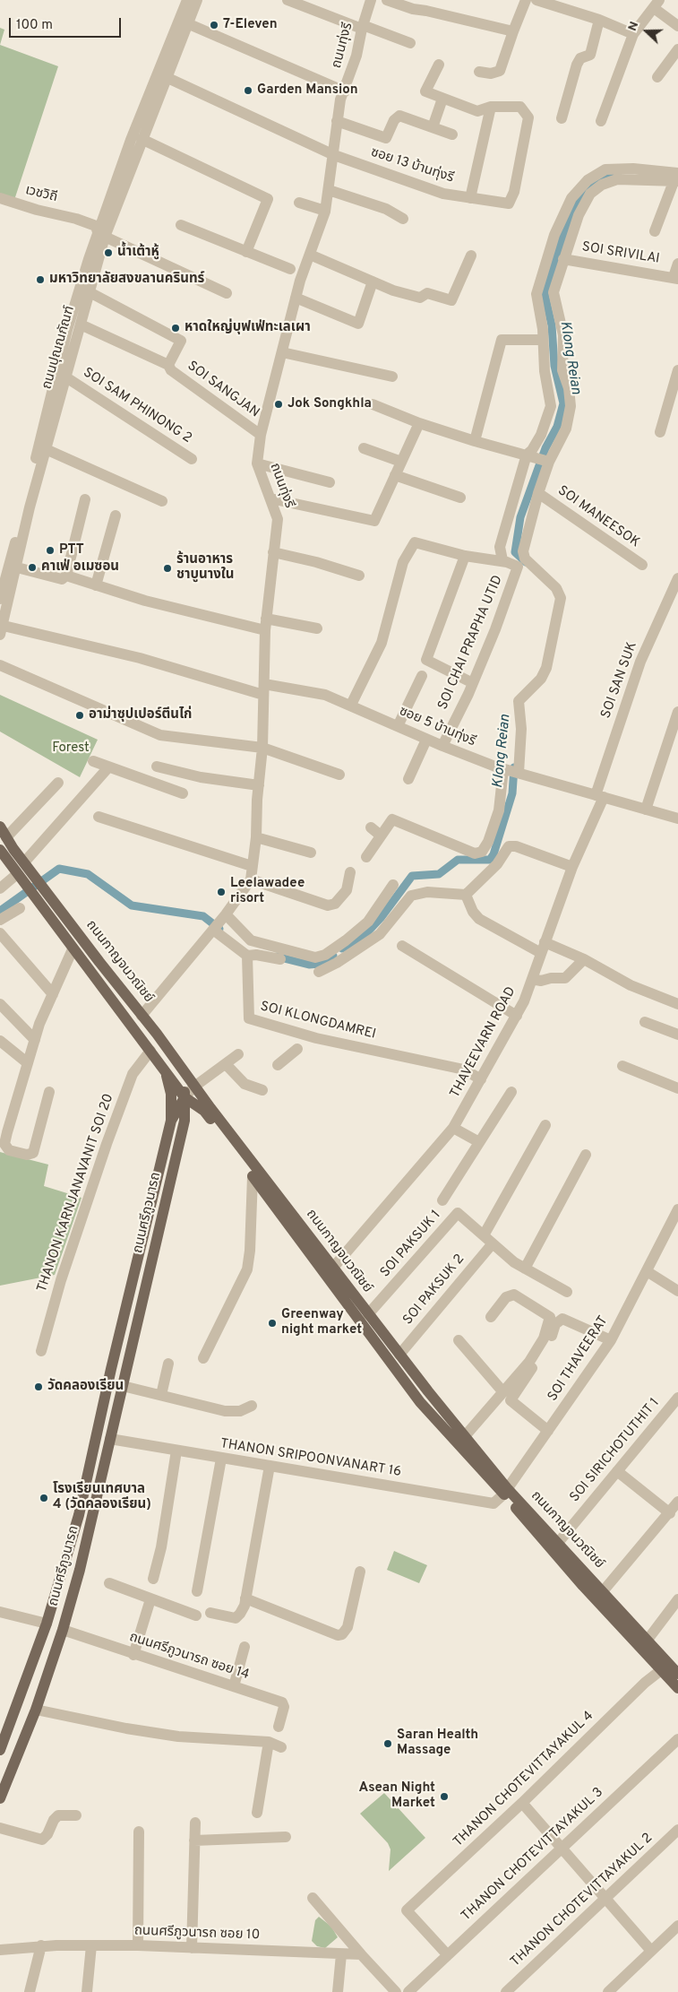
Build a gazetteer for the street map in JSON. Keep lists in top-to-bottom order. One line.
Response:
{"streets":{"main road":["ถนนกาญจนวณิชย์","ถนนศรีภูวนารถ"],"street":["ถนนทุ่งรี","ซอย 13 บ้านทุ่งรี","เวชวิถี","SOI SRIVILAI","ถนนปุณณกัณฑ์","SOI SANGJAN","SOI SAM PHINONG 2","SOI MANEESOK","SOI CHAI PRAPHA UTID","SOI SAN SUK","ซอย 5 บ้านทุ่งรี","SOI KLONGDAMREI","THAVEEVARN ROAD","THANON KARNJANAVANIT SOI 20","SOI PAKSUK 1","SOI PAKSUK 2","SOI THAVEERAT","SOI SIRICHOTUTHIT 1","THANON SRIPOONVANART 16","ถนนศรีภูวนารถ ซอย 14","THANON CHOTEVITTAYAKUL 4","THANON CHOTEVITTAYAKUL 3","THANON CHOTEVITTAYAKUL 2","ถนนศรีภูวนารถ ซอย 10"]},"crossings":[["ถนนทุ่งรี","ซอย 13 บ้านทุ่งรี"],["ถนนทุ่งรี","SOI SANGJAN"],["ถนนทุ่งรี","ซอย 5 บ้านทุ่งรี"],["ซอย 13 บ้านทุ่งรี","ถนนปุณณกัณฑ์"],["เวชวิถี","ถนนปุณณกัณฑ์"],["ถนนปุณณกัณฑ์","SOI SANGJAN"],["ถนนปุณณกัณฑ์","SOI SAM PHINONG 2"],["ถนนปุณณกัณฑ์","ซอย 5 บ้านทุ่งรี"],["SOI CHAI PRAPHA UTID","ซอย 5 บ้านทุ่งรี"],["SOI SAN SUK","ซอย 5 บ้านทุ่งรี"],["SOI SAN SUK","THAVEEVARN ROAD"],["ซอย 5 บ้านทุ่งรี","THAVEEVARN ROAD"],["ถนนกาญจนวณิชย์","THAVEEVARN ROAD"],["ถนนกาญจนวณิชย์","ถนนศรีภูวนารถ"],["ถนนกาญจนวณิชย์","SOI PAKSUK 1"],["ถนนกาญจนวณิชย์","SOI PAKSUK 2"],["ถนนกาญจนวณิชย์","SOI THAVEERAT"],["ถนนกาญจนวณิชย์","SOI SIRICHOTUTHIT 1"],["ถนนกาญจนวณิชย์","THANON SRIPOONVANART 16"],["ถนนกาญจนวณิชย์","THANON CHOTEVITTAYAKUL 4"],["SOI KLONGDAMREI","THAVEEVARN ROAD"],["ถนนศรีภูวนารถ","THANON SRIPOONVANART 16"],["ถนนศรีภูวนารถ","ถนนศรีภูวนารถ ซอย 14"],["SOI THAVEERAT","THANON SRIPOONVANART 16"],["THANON CHOTEVITTAYAKUL 4","THANON CHOTEVITTAYAKUL 3"]],"water":["Klong Reian"],"parks":["Forest"],"places":["7-Eleven","Garden Mansion","น้ำเต้าหู้","มหาวิทยาลัยสงขลานครินทร์","หาดใหญ่บุฟเฟ่ทะเลเผา","Jok Songkhla","PTT","คาเฟ่ อเมซอน","ร้านอาหาร ชาบูนางใน","อาม่าซุปเปอร์ตีนไก่","Leelawadee risort","Greenway night market","วัดคลองเรียน","โรงเรียนเทศบาล 4 (วัดคลองเรียน)","Saran Health Massage","Asean Night Market"],"scale_bar":"100 m","north":"left"}
